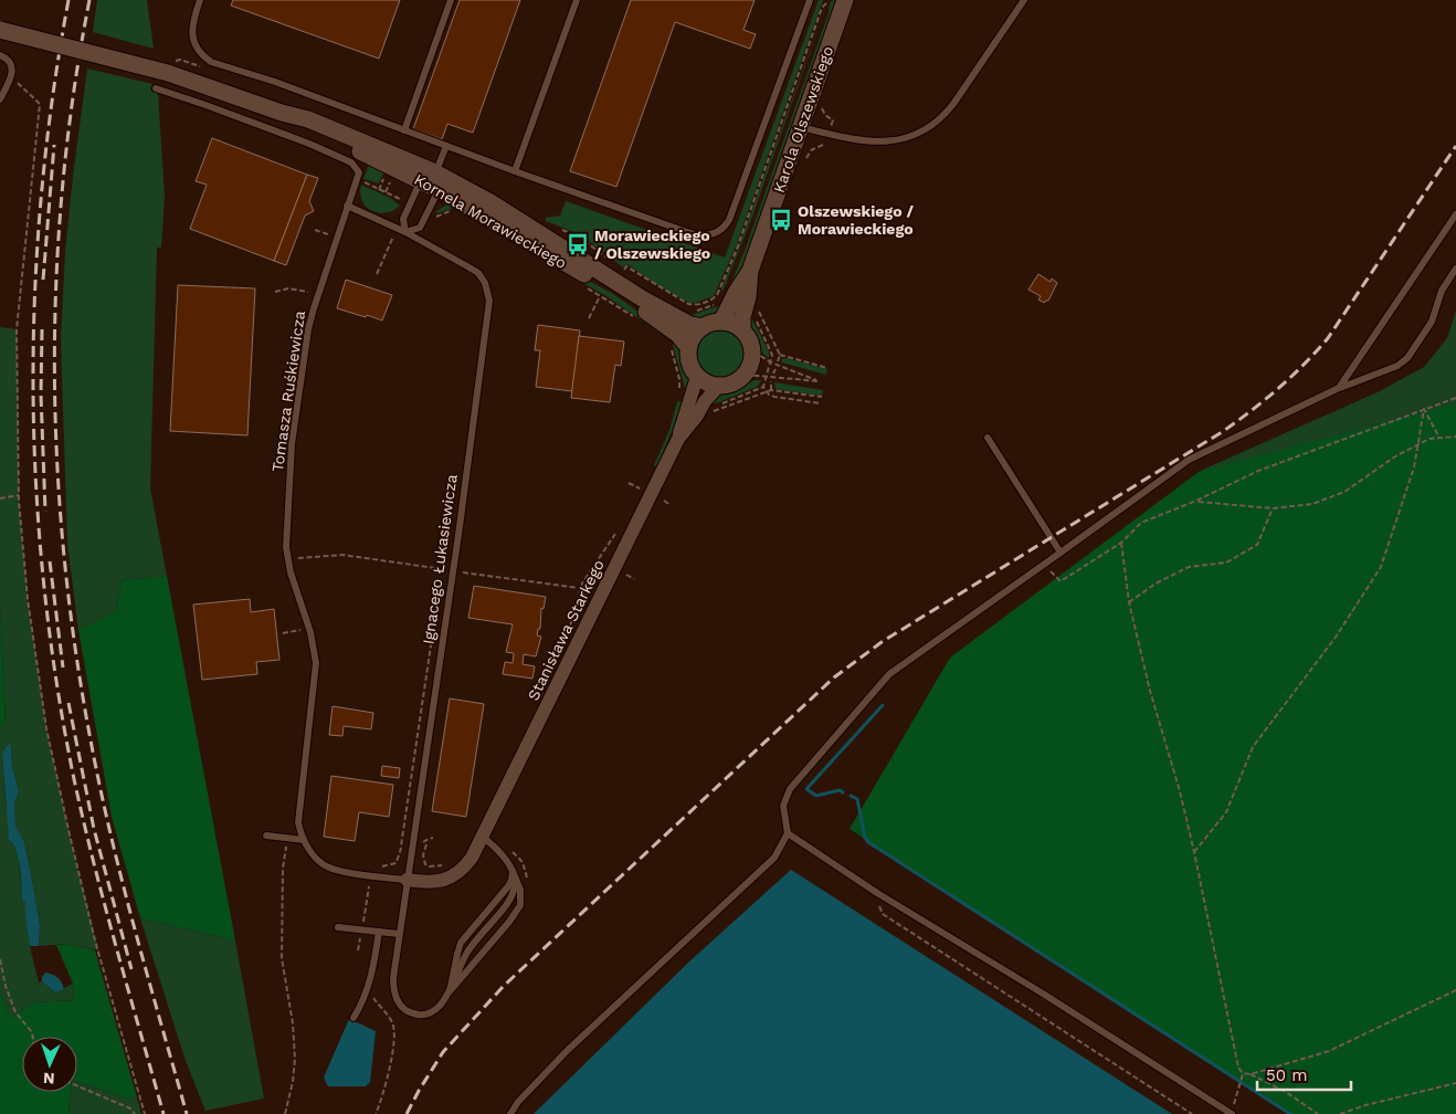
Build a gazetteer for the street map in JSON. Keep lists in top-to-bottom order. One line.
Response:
{"streets":{"street":["Karola Olszewskiego","Kornela Morawieckiego","Stanisława Starkego"],"lane":["Tomasza Ruśkiewicza","Ignacego Łukasiewicza"]},"crossings":[["Karola Olszewskiego","Kornela Morawieckiego"],["Tomasza Ruśkiewicza","Ignacego Łukasiewicza"],["Tomasza Ruśkiewicza","Stanisława Starkego"],["Ignacego Łukasiewicza","Stanisława Starkego"]],"places":{"bus stop":["Olszewskiego / Morawieckiego","Morawieckiego / Olszewskiego"]},"scale_bar":"50 m","north":"bottom"}
